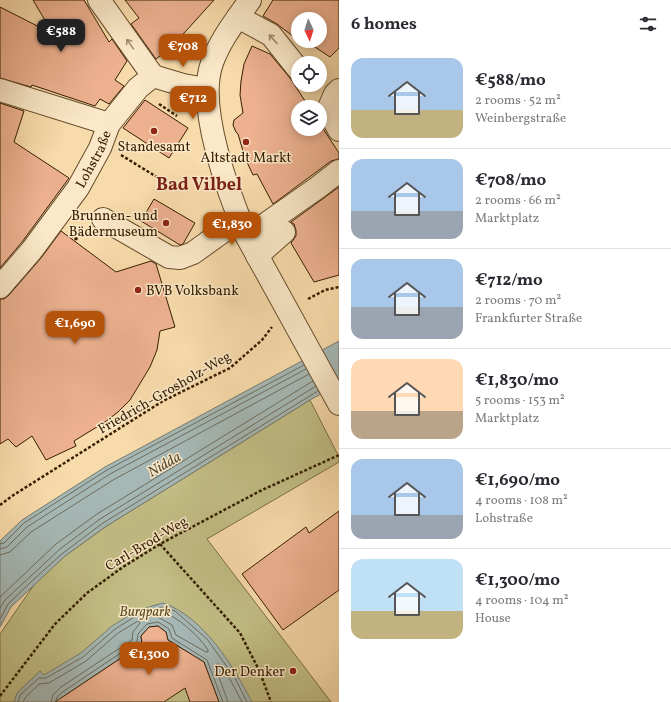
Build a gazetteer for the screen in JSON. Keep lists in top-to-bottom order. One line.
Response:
{"streets":{"street":["Lohstraße"],"path":["Friedrich-Grosholz-Weg","Carl-Brod-Weg"]},"districts":["Bad Vilbel"],"water":["Nidda"],"parks":["Burgpark"],"places":["Standesamt","Altstadt Markt","Brunnen- und Bädermuseum","BVB Volksbank","Der Denker"],"north":"bottom","page":{"heading":"6 homes","price":["€588","€708","€712","€1,830","€1,690","€1,300"],"list":[{"name":"€588/mo","note":"2 rooms · 52 m² · Weinbergstraße"},{"name":"€708/mo","note":"2 rooms · 66 m² · Marktplatz"},{"name":"€712/mo","note":"2 rooms · 70 m² · Frankfurter Straße"},{"name":"€1,830/mo","note":"5 rooms · 153 m² · Marktplatz"},{"name":"€1,690/mo","note":"4 rooms · 108 m² · Lohstraße"},{"name":"€1,300/mo","note":"4 rooms · 104 m² · House"}]}}
